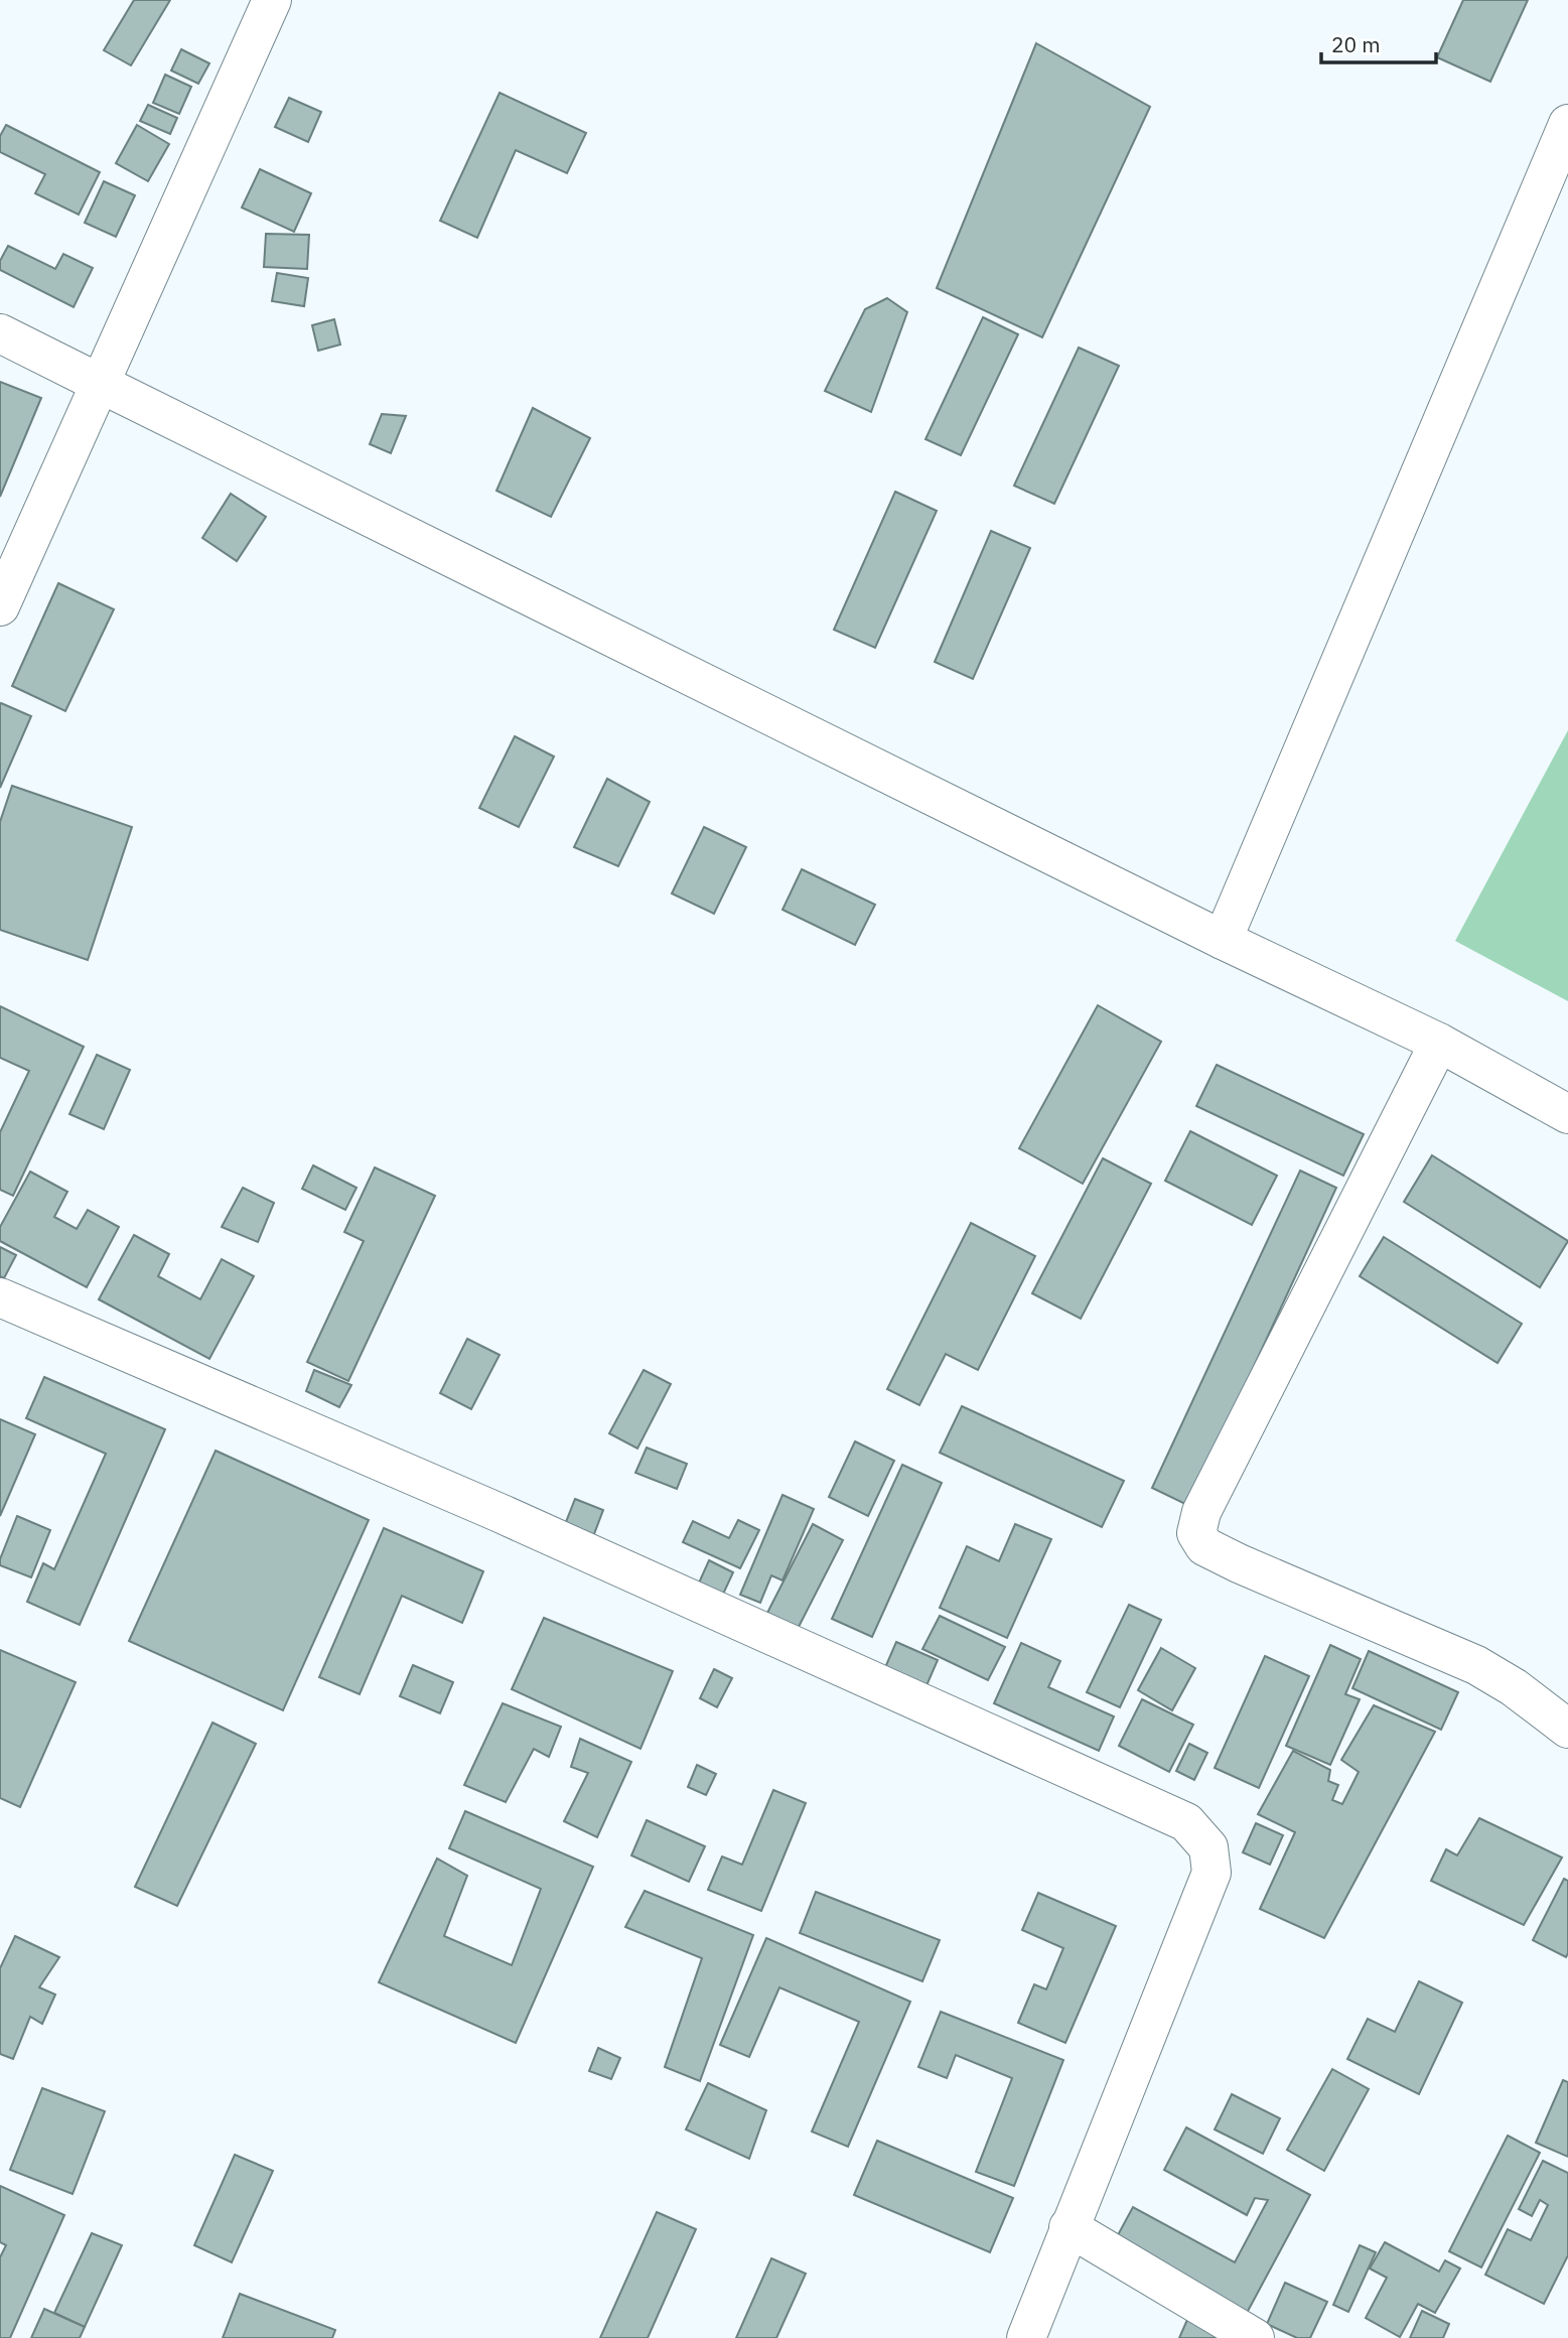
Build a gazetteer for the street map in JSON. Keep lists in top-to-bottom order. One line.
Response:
{"scale_bar":"20 m"}
